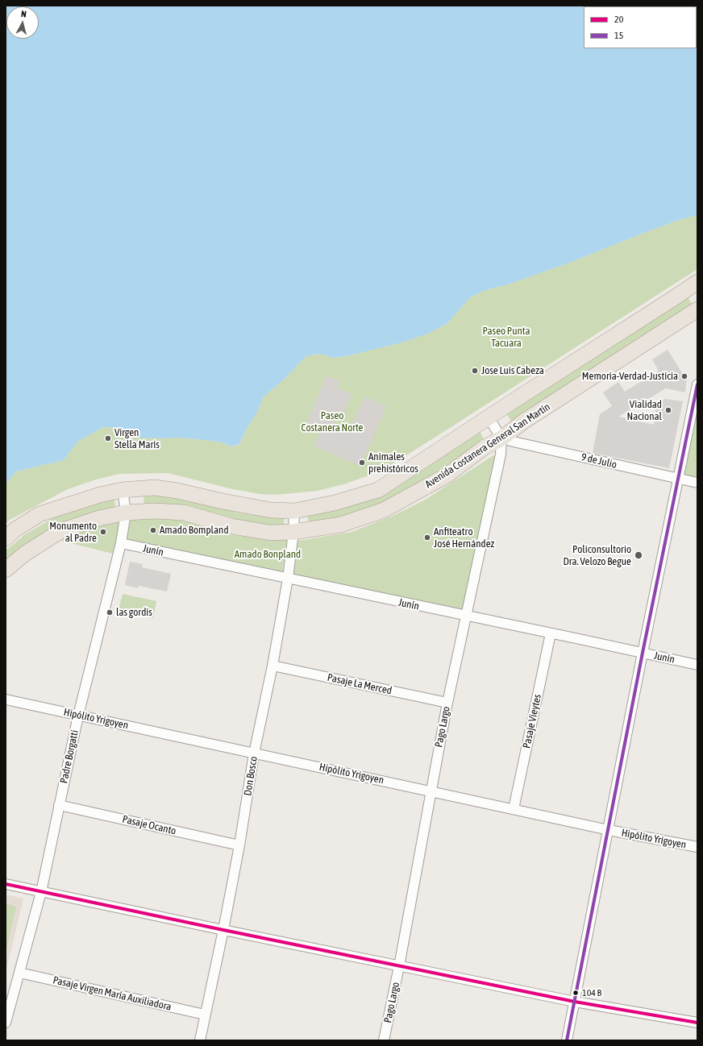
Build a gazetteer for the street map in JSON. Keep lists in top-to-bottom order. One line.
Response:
{"streets":{"main road":["Avenida Costanera General San Martín"],"street":["9 de Julio","Junín","Pasaje La Merced","Hipólito Yrigoyen","Pasaje Vieytes","Pago Largo","Padre Borgatti","Don Bosco","Pasaje Ocanto","Pasaje Virgen María Auxiliadora"]},"crossings":[["Avenida Costanera General San Martín","9 de Julio"],["Avenida Costanera General San Martín","Pago Largo"],["Avenida Costanera General San Martín","Padre Borgatti"],["Avenida Costanera General San Martín","Don Bosco"],["9 de Julio","Pago Largo"],["Junín","Pasaje Vieytes"],["Junín","Pago Largo"],["Junín","Padre Borgatti"],["Junín","Don Bosco"],["Pasaje La Merced","Pago Largo"],["Pasaje La Merced","Don Bosco"],["Hipólito Yrigoyen","Pasaje Vieytes"],["Hipólito Yrigoyen","Pago Largo"],["Hipólito Yrigoyen","Padre Borgatti"],["Hipólito Yrigoyen","Don Bosco"],["Padre Borgatti","Pasaje Ocanto"],["Padre Borgatti","Pasaje Virgen María Auxiliadora"],["Don Bosco","Pasaje Ocanto"],["Don Bosco","Pasaje Virgen María Auxiliadora"]],"parks":["Paseo Punta Tacuara","Paseo Costanera Norte","Amado Bonpland"],"places":["Jose Luis Cabeza","Memoria-Verdad-Justicia","Vialidad Nacional","Virgen Stella Maris","Animales prehistóricos","Amado Bompland","Monumento al Padre","Anfiteatro José Hernández","Policonsultorio Dra. Velozo Begue","las gordis","104 B"],"lines":["transit line 15","transit line 20"],"legend":["20","15"],"north":"top"}
